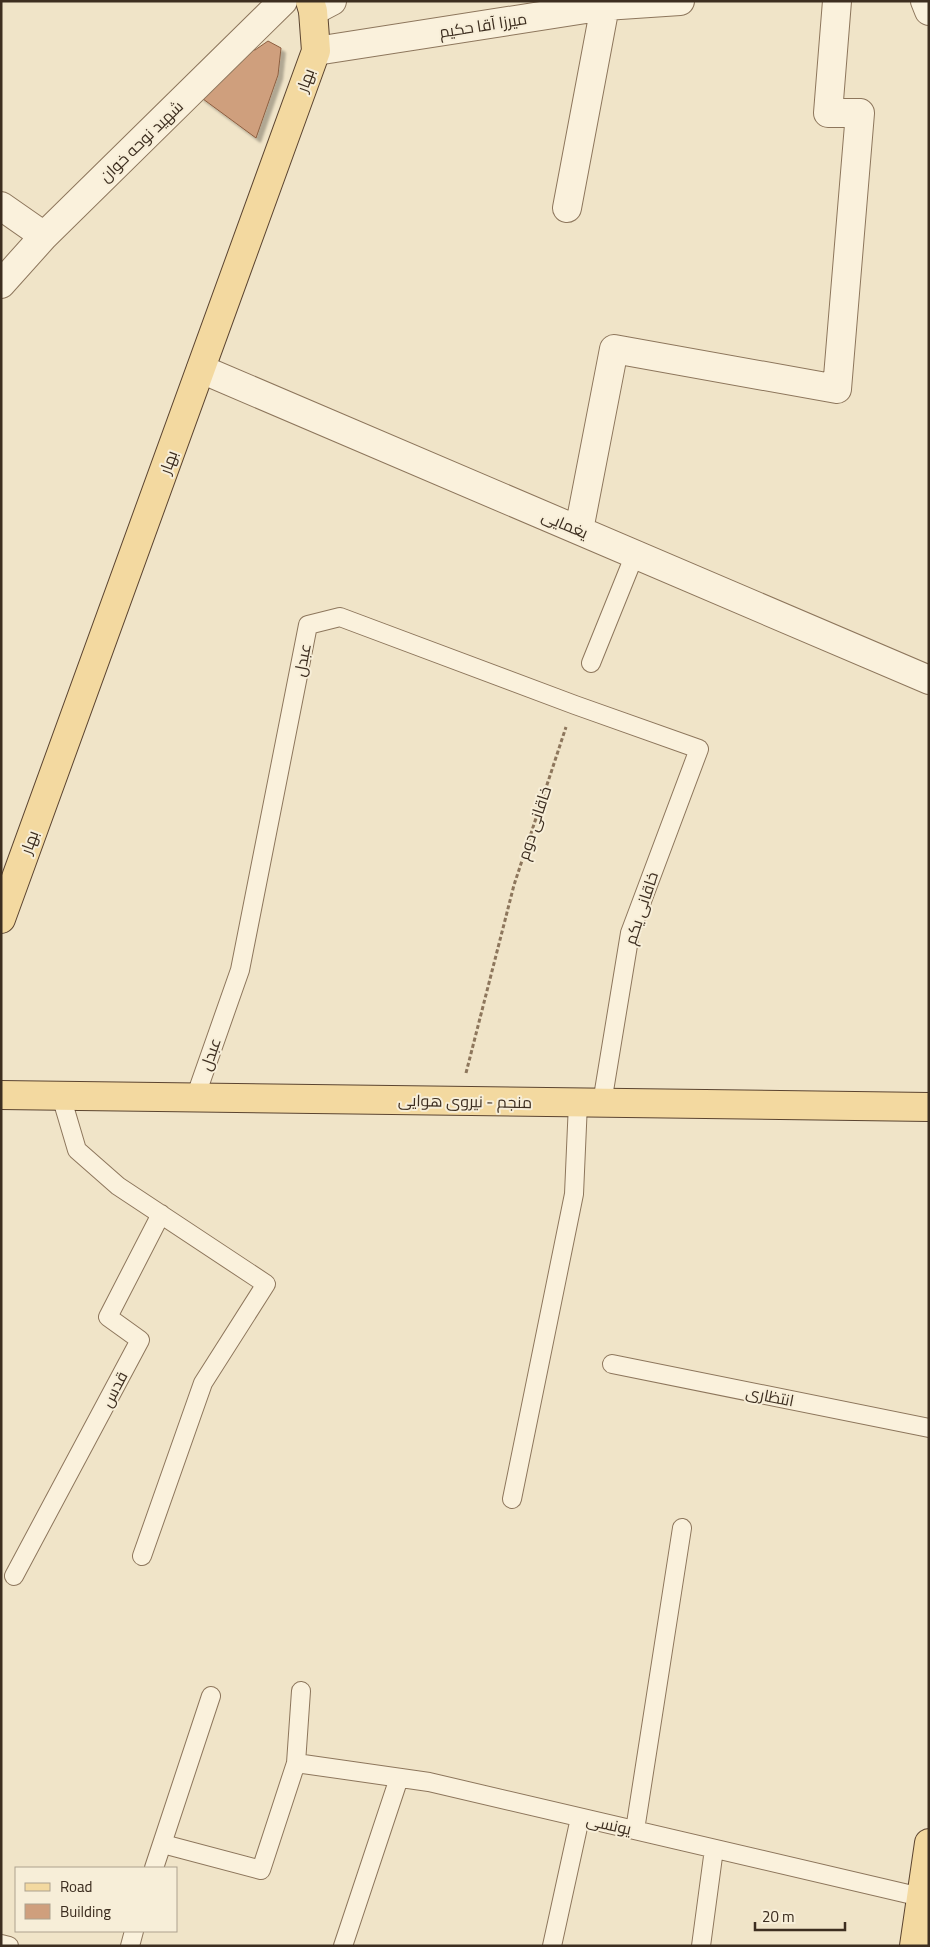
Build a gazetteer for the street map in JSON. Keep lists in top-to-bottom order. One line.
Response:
{"streets":{"main road":["بهار","منجم - نیروی هوایی"],"street":["میرزا آقا حکیم","شهید نوحه خوان","یغمایی"],"lane":["عبدل","خاقانی یکم","قدس","انتظاری","یونسی"],"path":["خاقانی دوم"]},"crossings":[["میرزا آقا حکیم","بهار"],["بهار","یغمایی"],["عبدل","خاقانی دوم"],["عبدل","خاقانی یکم"],["عبدل","منجم - نیروی هوایی"],["خاقانی دوم","منجم - نیروی هوایی"],["خاقانی یکم","منجم - نیروی هوایی"]],"legend":["Road","Building"],"scale_bar":"20 m"}
